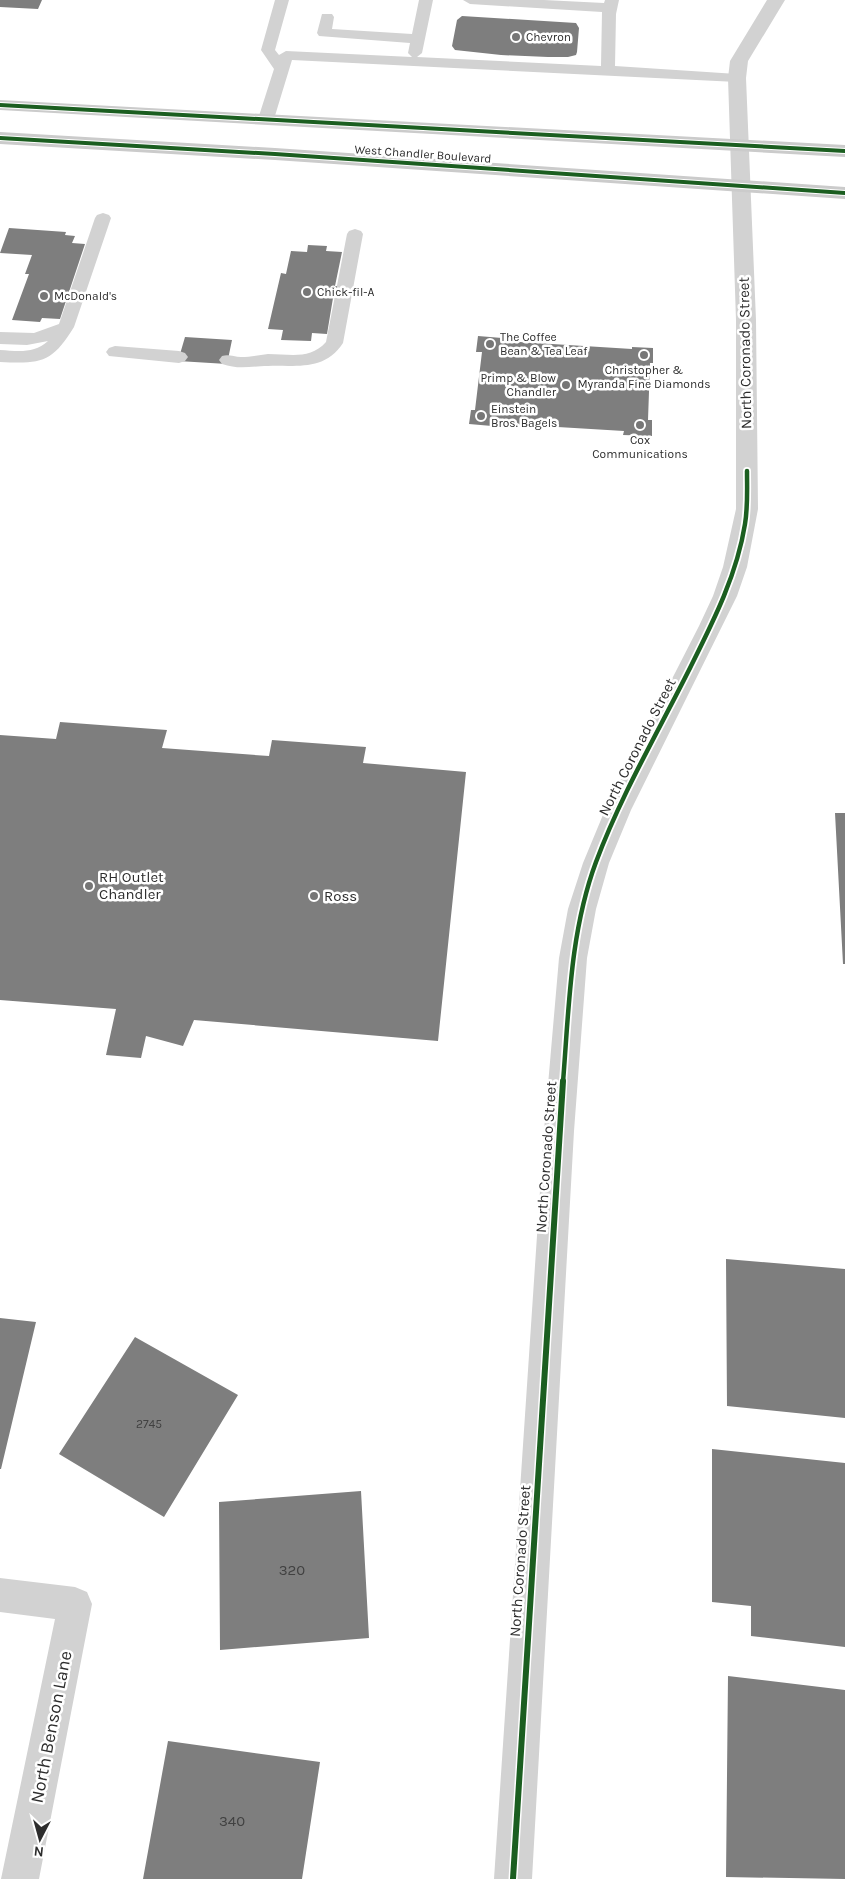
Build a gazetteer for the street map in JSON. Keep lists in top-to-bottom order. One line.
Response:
{"streets":{"main road":["West Chandler Boulevard"],"street":["North Coronado Street","North Benson Lane"]},"crossings":[["West Chandler Boulevard","North Coronado Street"]],"places":["Chevron","Chick-fil-A","McDonald's","The Coffee Bean & Tea Leaf","Christopher & Myranda Fine Diamonds","Primp & Blow Chandler","Einstein Bros. Bagels","Cox Communications","RH Outlet Chandler","Ross"],"house_numbers":["2745","320","340"],"north":"bottom"}
